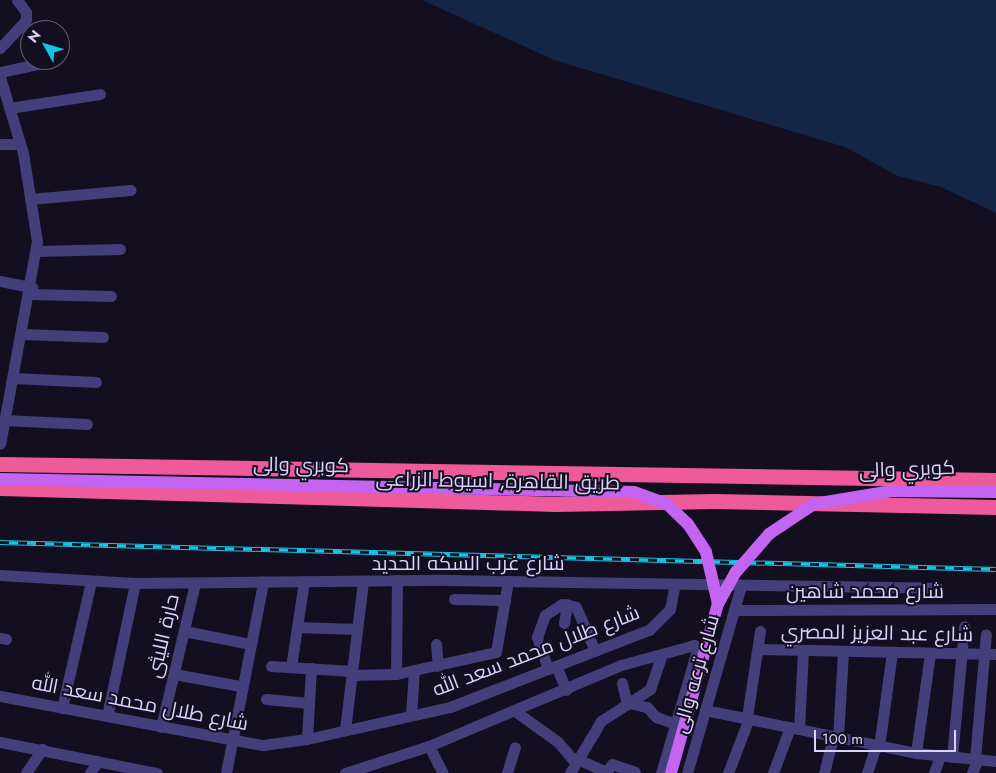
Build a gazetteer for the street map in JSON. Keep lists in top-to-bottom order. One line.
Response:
{"streets":{"highway":["طريق القاهرة, اسيوط الزراعى"],"main road":["كوبري والى"],"street":["شارع غرب السكه الحديد","شارع محمد شاهين","شارع عبد العزيز المصري","حارة الليثى","شارع طلال محمد سعد الله","شارع ترعه والى"]},"crossings":[["كوبري والى","طريق القاهرة, اسيوط الزراعى"],["شارع غرب السكه الحديد","حارة الليثى"],["شارع غرب السكه الحديد","شارع طلال محمد سعد الله"],["شارع غرب السكه الحديد","شارع ترعه والى"],["شارع محمد شاهين","شارع ترعه والى"],["حارة الليثى","شارع طلال محمد سعد الله"]],"scale_bar":"100 m","north":"top left"}
